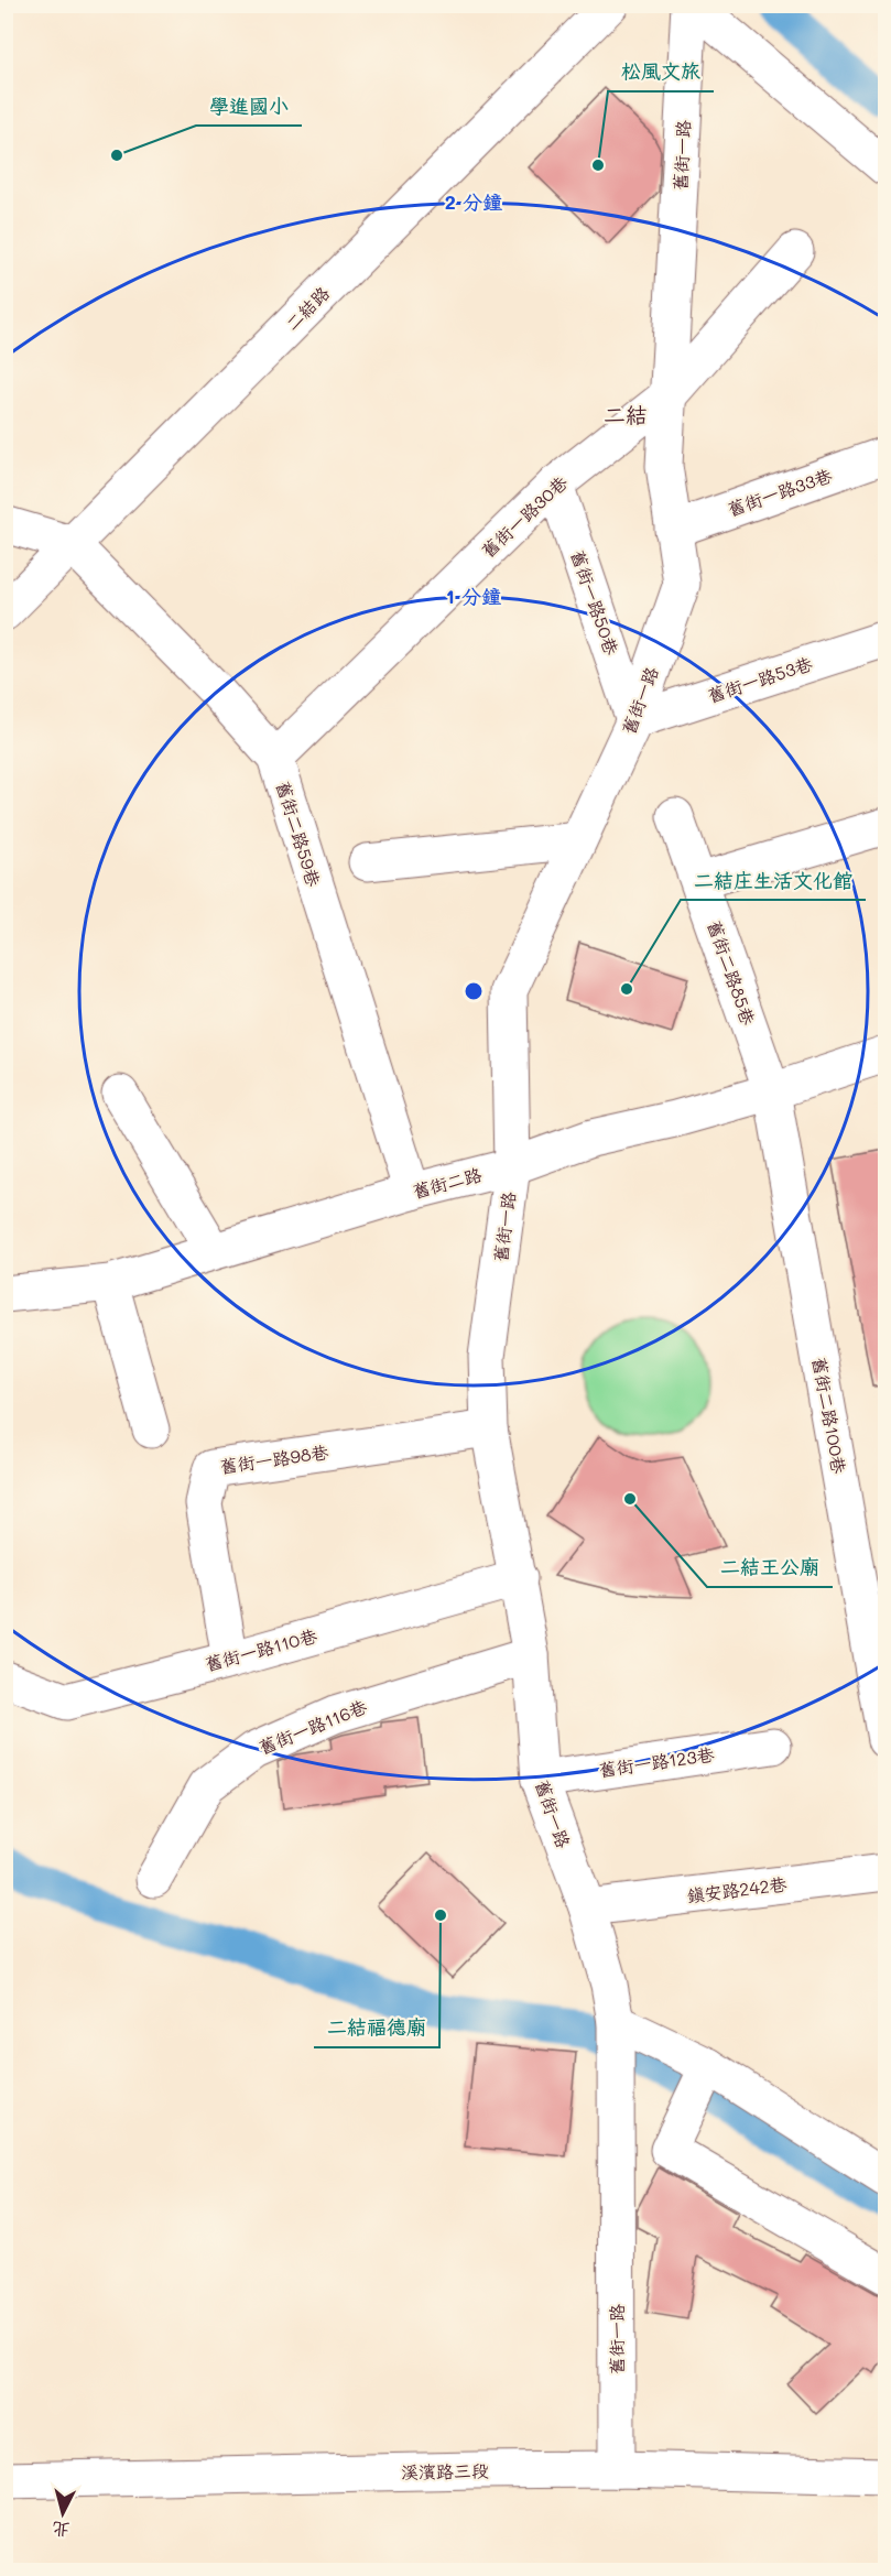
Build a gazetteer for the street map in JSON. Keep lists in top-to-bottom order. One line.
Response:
{"streets":{"street":["舊街一路","二結路","舊街一路33巷","舊街一路30巷","舊街一路50巷","舊街一路53巷","舊街二路59巷","舊街二路85巷","舊街二路","舊街二路100巷","舊街一路98巷","舊街一路110巷","舊街一路116巷","舊街一路123巷","鎮安路242巷","溪濱路三段"]},"crossings":[["舊街一路","舊街一路33巷"],["舊街一路","舊街一路30巷"],["舊街一路","舊街一路50巷"],["舊街一路","舊街一路53巷"],["舊街一路","舊街二路"],["舊街一路","舊街一路98巷"],["舊街一路","舊街一路110巷"],["舊街一路","舊街一路116巷"],["舊街一路","舊街一路123巷"],["舊街一路","鎮安路242巷"],["舊街一路","溪濱路三段"],["二結路","舊街二路59巷"],["舊街一路30巷","舊街一路50巷"],["舊街一路30巷","舊街二路59巷"],["舊街一路50巷","舊街一路53巷"],["舊街二路59巷","舊街二路"],["舊街二路85巷","舊街二路"],["舊街二路85巷","舊街二路100巷"],["舊街二路","舊街二路100巷"],["舊街一路98巷","舊街一路110巷"]],"districts":["二結"],"places":["學進國小","松風文旅","二結庄生活文化館","二結王公廟","二結福德廟"],"north":"bottom","rings":["2 分鐘","1 分鐘"]}
